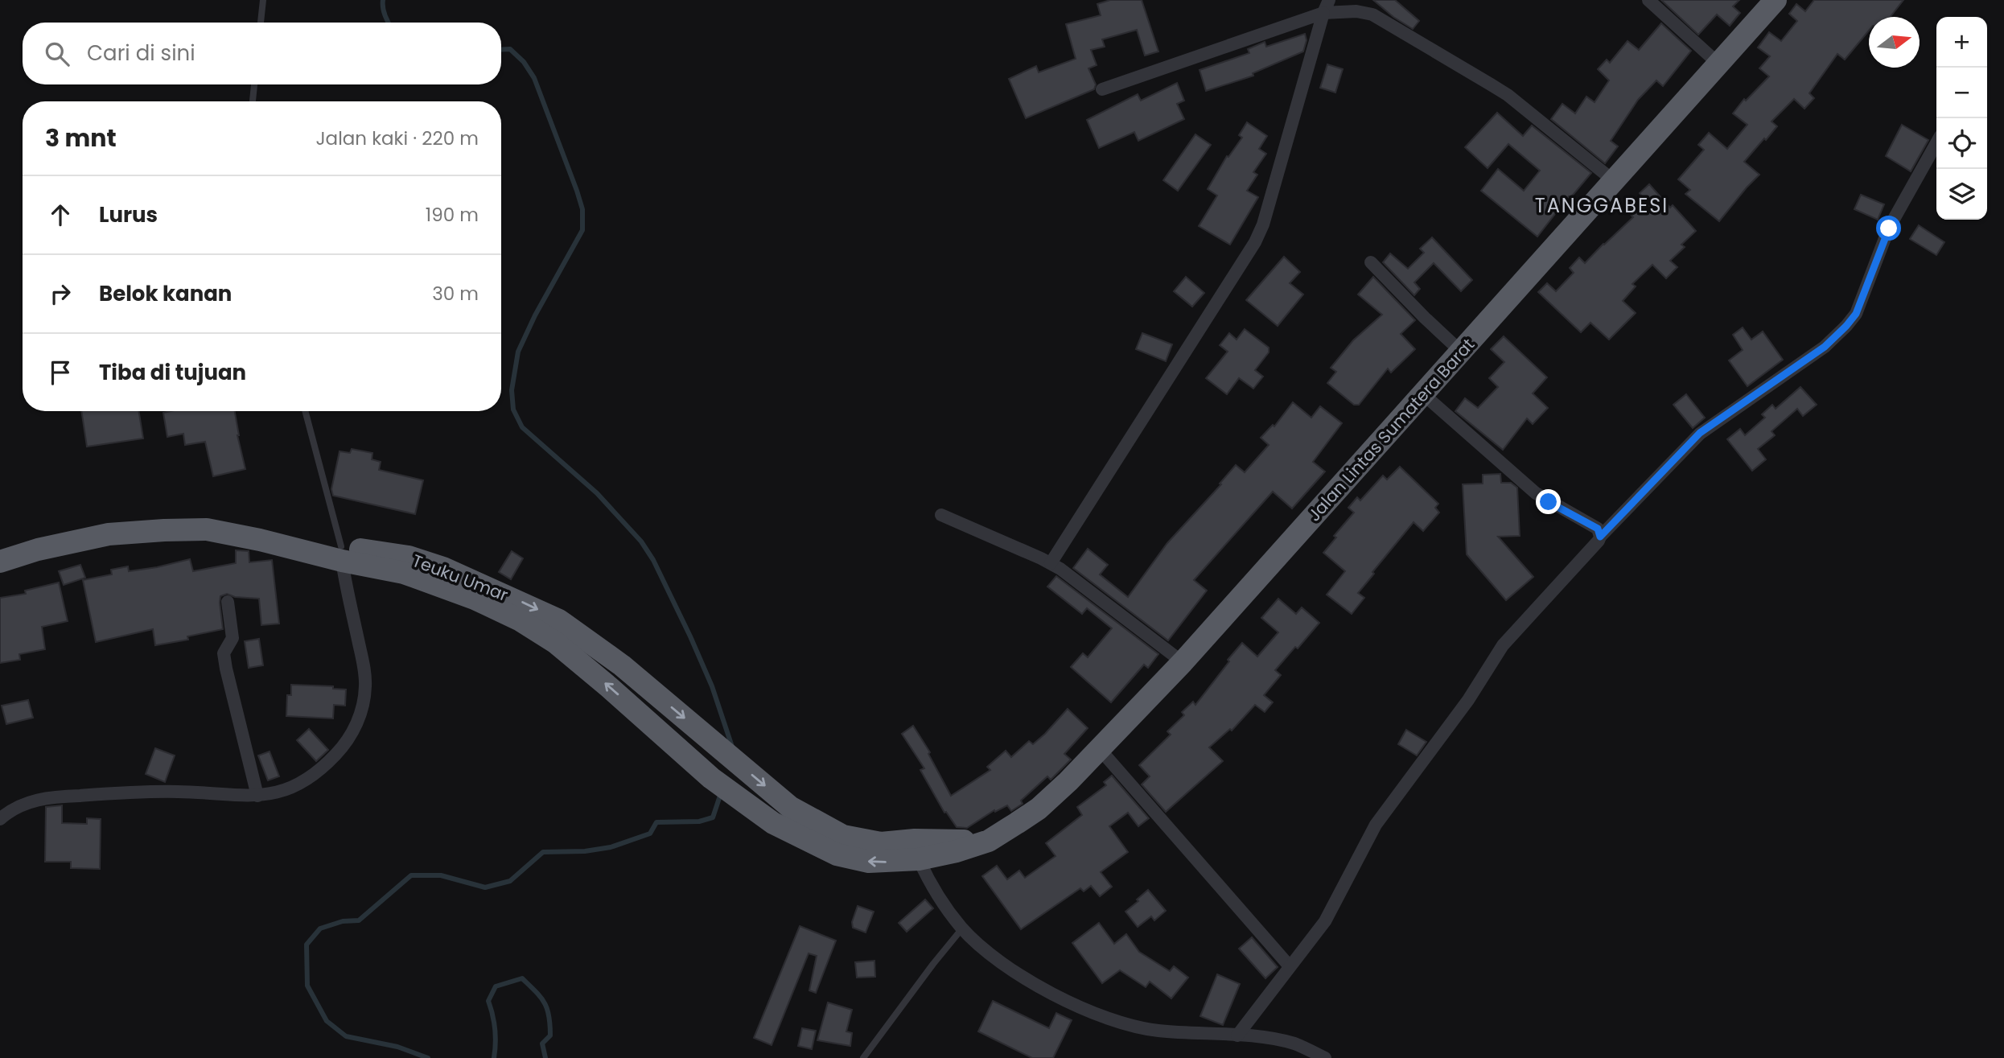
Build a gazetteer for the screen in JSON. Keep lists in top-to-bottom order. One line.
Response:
{"streets":{"highway":["Jalan Lintas Sumatera Barat","Teuku Umar"]},"crossings":[["Jalan Lintas Sumatera Barat","Teuku Umar"]],"districts":["TANGGABESI"],"north":"right","page":{"map_buttons":["+","−"],"search":"Cari di sini","heading":["3 mnt","Jalan kaki · 220 m"],"list":[["Lurus","190 m"],["Belok kanan","30 m"],"Tiba di tujuan"]}}
